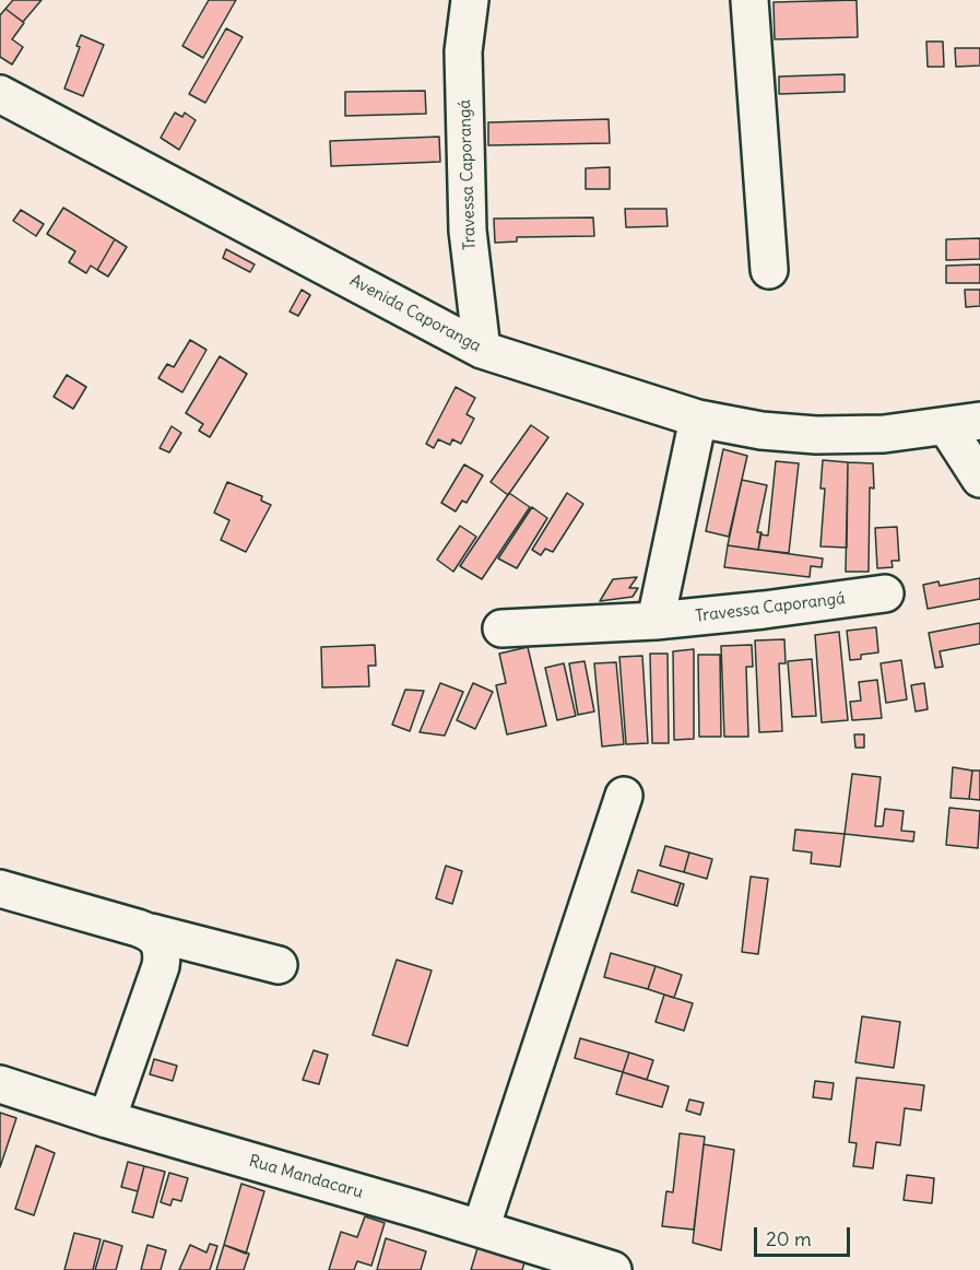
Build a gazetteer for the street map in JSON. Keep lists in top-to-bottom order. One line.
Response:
{"streets":{"street":["Travessa Caporangá","Avenida Caporanga","Rua Mandacaru"]},"crossings":[["Travessa Caporangá","Avenida Caporanga"]],"scale_bar":"20 m"}
